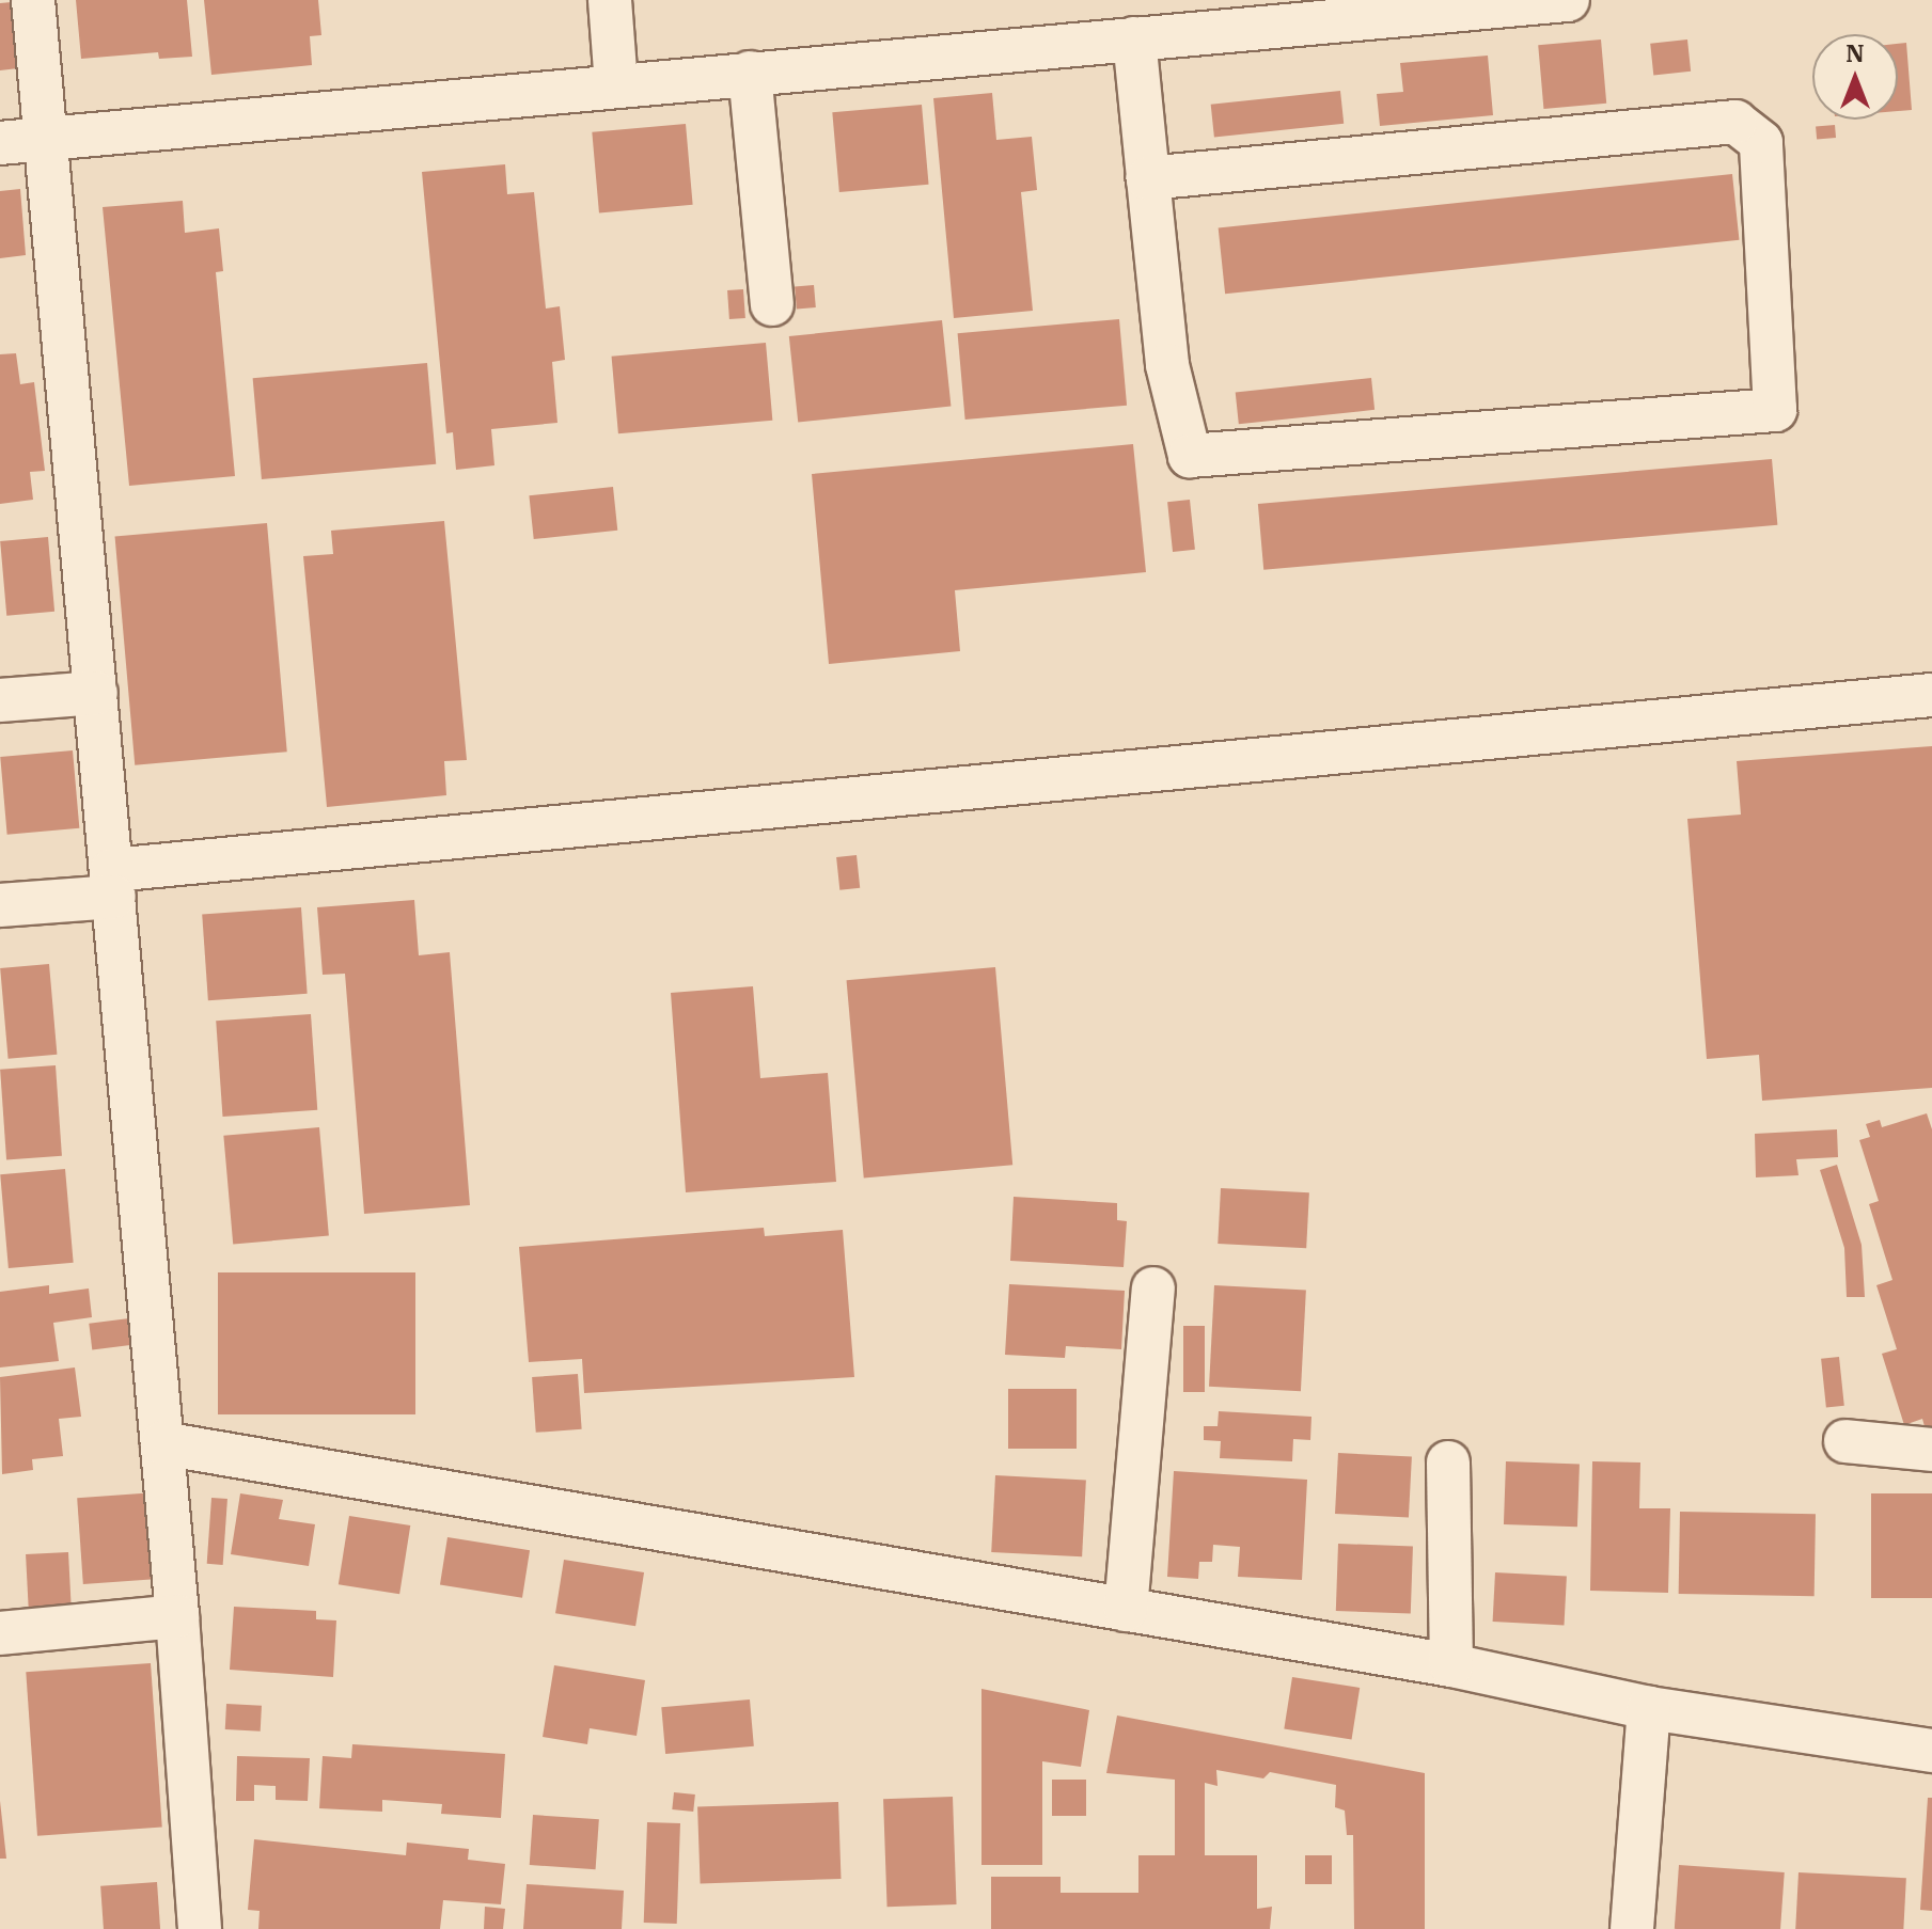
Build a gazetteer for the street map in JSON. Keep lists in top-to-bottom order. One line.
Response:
{"north":"top"}
